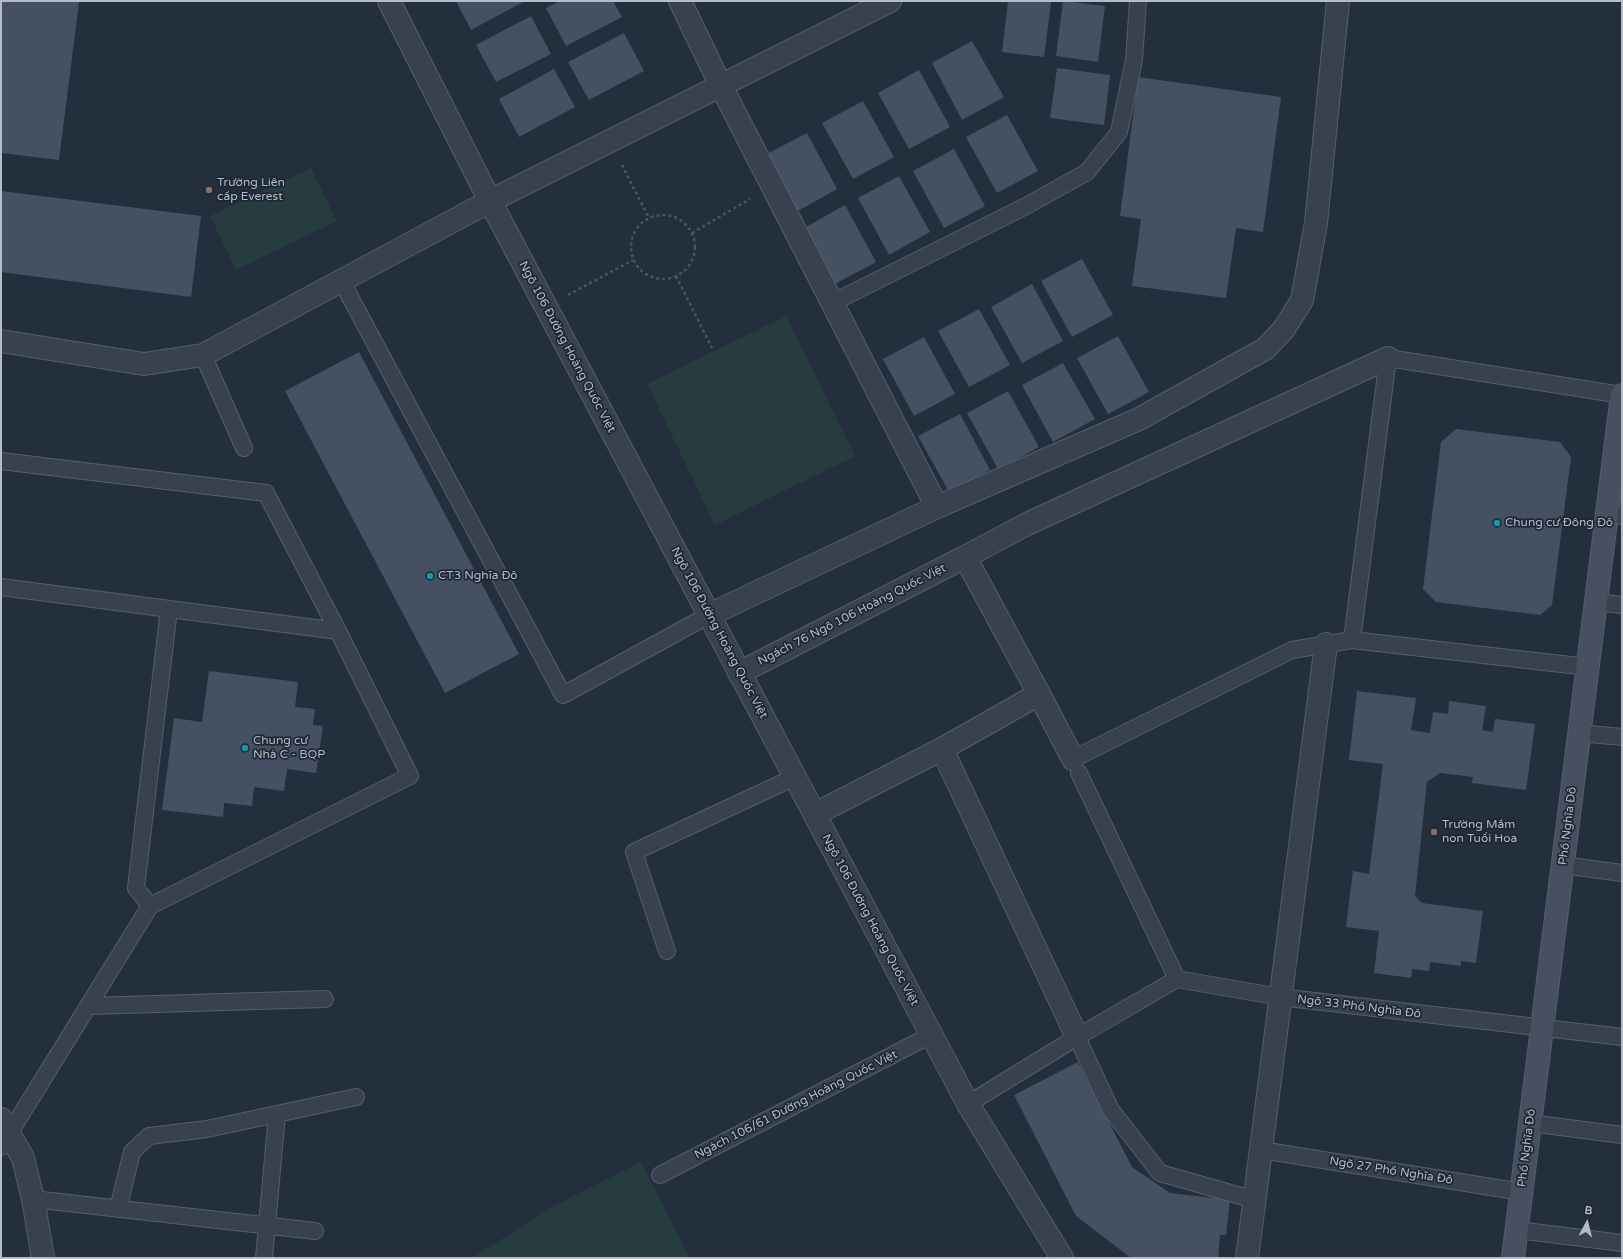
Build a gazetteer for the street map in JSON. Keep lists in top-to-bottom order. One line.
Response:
{"streets":{"street":["Ngõ 106 Đường Hoàng Quốc Việt","Ngách 76 Ngõ 106 Hoàng Quốc Việt","Phố Nghĩa Đô"],"lane":["Ngõ 33 Phố Nghĩa Đô","Ngách 106/61 Đường Hoàng Quốc Việt","Ngõ 27 Phố Nghĩa Đô"]},"crossings":[["Ngõ 106 Đường Hoàng Quốc Việt","Ngách 76 Ngõ 106 Hoàng Quốc Việt"],["Ngõ 106 Đường Hoàng Quốc Việt","Ngách 106/61 Đường Hoàng Quốc Việt"],["Phố Nghĩa Đô","Ngõ 33 Phố Nghĩa Đô"],["Phố Nghĩa Đô","Ngõ 27 Phố Nghĩa Đô"]],"places":["Trường Liên cấp Everest","Chung cư Đông Đô","CT3 Nghĩa Đô","Chung cư Nhà C - BQP","Trường Mầm non Tuổi Hoa"],"north":"top"}
